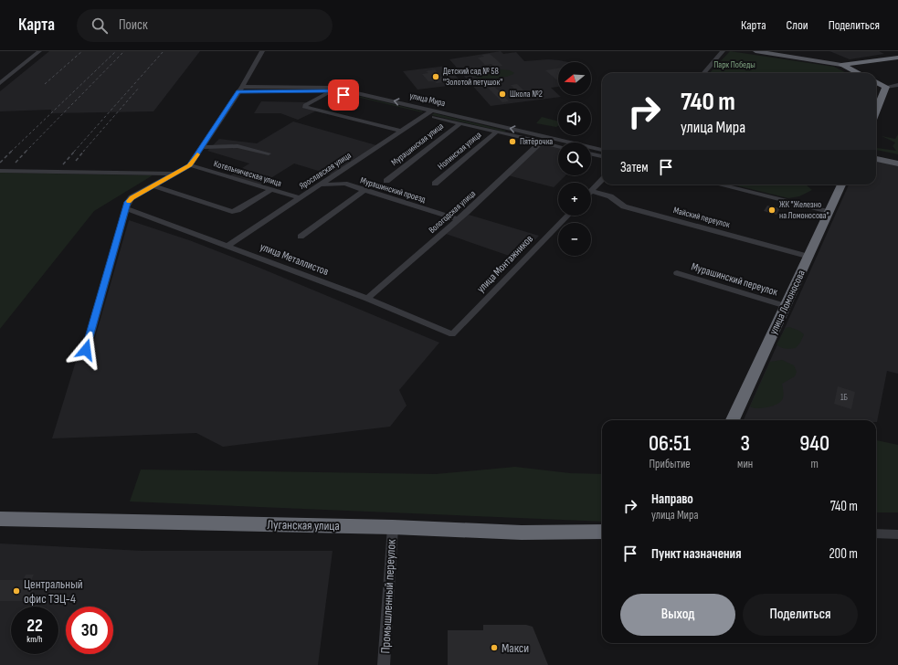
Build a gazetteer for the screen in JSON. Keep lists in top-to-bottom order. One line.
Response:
{"streets":{"highway":["улица Ломоносова","Луганская улица"],"street":["улица Мира","Мурашинская улица","Нолинская улица","Ярославская улица","Котельническая улица","Мурашинский проезд","Вологодская улица","Майский переулок","улица Металлистов","улица Монтажников","Мурашинский переулок","Промышленный переулок"]},"crossings":[["улица Мира","Мурашинская улица"],["улица Мира","Нолинская улица"],["улица Мира","Ярославская улица"],["улица Мира","Вологодская улица"],["Ярославская улица","Котельническая улица"],["Ярославская улица","Мурашинский проезд"],["Ярославская улица","улица Металлистов"],["Мурашинский проезд","Вологодская улица"],["Вологодская улица","улица Металлистов"],["Майский переулок","улица Ломоносова"],["улица Металлистов","улица Монтажников"],["Мурашинский переулок","улица Ломоносова"],["Луганская улица","Промышленный переулок"]],"parks":["Парк Победы"],"places":["Детский сад № 58 \"Золотой петушок\"","Школа №2","Пятёрочка","ЖК \"Железно на Ломоносова\"","Центральный офис ТЭЦ-4","Макси"],"house_numbers":["1Б"],"north":"left","page":{"header":"Карта","search":"Поиск","nav":["Карта","Слои","Поделиться"],"map_buttons":["+","−"],"turn":["740 m","улица Мира"],"then":"Затем","eta":["06:51","Прибытие","3","мин","940","m"],"list":[{"name":"Направо","note":"улица Мира","value":"740 m"},{"name":"Пункт назначения","value":"200 m"}],"buttons":["Выход","Поделиться"],"speed":"22 km/h","limit":"30"}}
